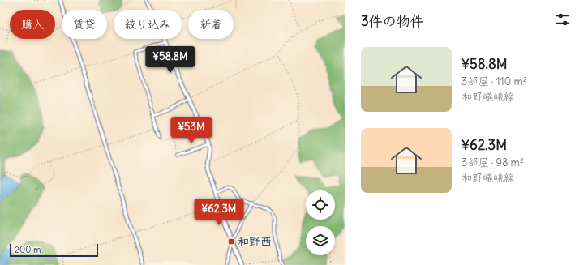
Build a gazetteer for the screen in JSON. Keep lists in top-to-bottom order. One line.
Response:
{"places":{"transit":["和野西"]},"scale_bar":"200 m","page":{"heading":"3件の物件","chip":["購入","賃貸","絞り込み","新着"],"list":[{"name":"¥58.8M","note":"3部屋 · 110 m² · 和野嶬峨線"},{"name":"¥62.3M","note":"3部屋 · 98 m² · 和野嶬峨線"}],"price":["¥58.8M","¥53M","¥62.3M"],"scale":"200 m"}}
